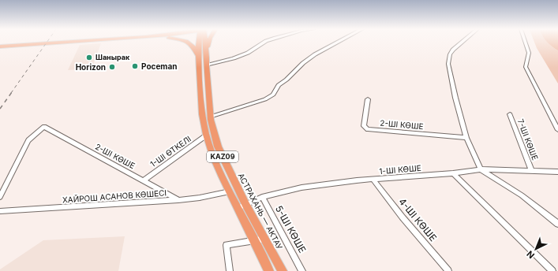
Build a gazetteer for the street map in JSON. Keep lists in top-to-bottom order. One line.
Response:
{"streets":{"highway":["KAZ09","АСТРАХАНЬ — АКТАУ"],"street":["2-ШІ КӨШЕ","7-ШI КӨШЕ","1-ШІ ӨТКЕЛІ","1-ШІ КӨШЕ","ХАЙРОШ АСАНОВ КӨШЕСІ","4-ШI КӨШЕ","5-ШI КӨШЕ"]},"crossings":[["2-ШІ КӨШЕ","1-ШІ ӨТКЕЛІ"],["2-ШІ КӨШЕ","ХАЙРОШ АСАНОВ КӨШЕСІ"],["7-ШI КӨШЕ","1-ШІ КӨШЕ"],["1-ШІ ӨТКЕЛІ","KAZ09"],["KAZ09","1-ШІ КӨШЕ"],["KAZ09","ХАЙРОШ АСАНОВ КӨШЕСІ"],["1-ШІ КӨШЕ","АСТРАХАНЬ — АКТАУ"],["1-ШІ КӨШЕ","4-ШI КӨШЕ"],["1-ШІ КӨШЕ","5-ШI КӨШЕ"]],"places":["Шанырак","Poceman","Horizon"],"north":"bottom left"}
